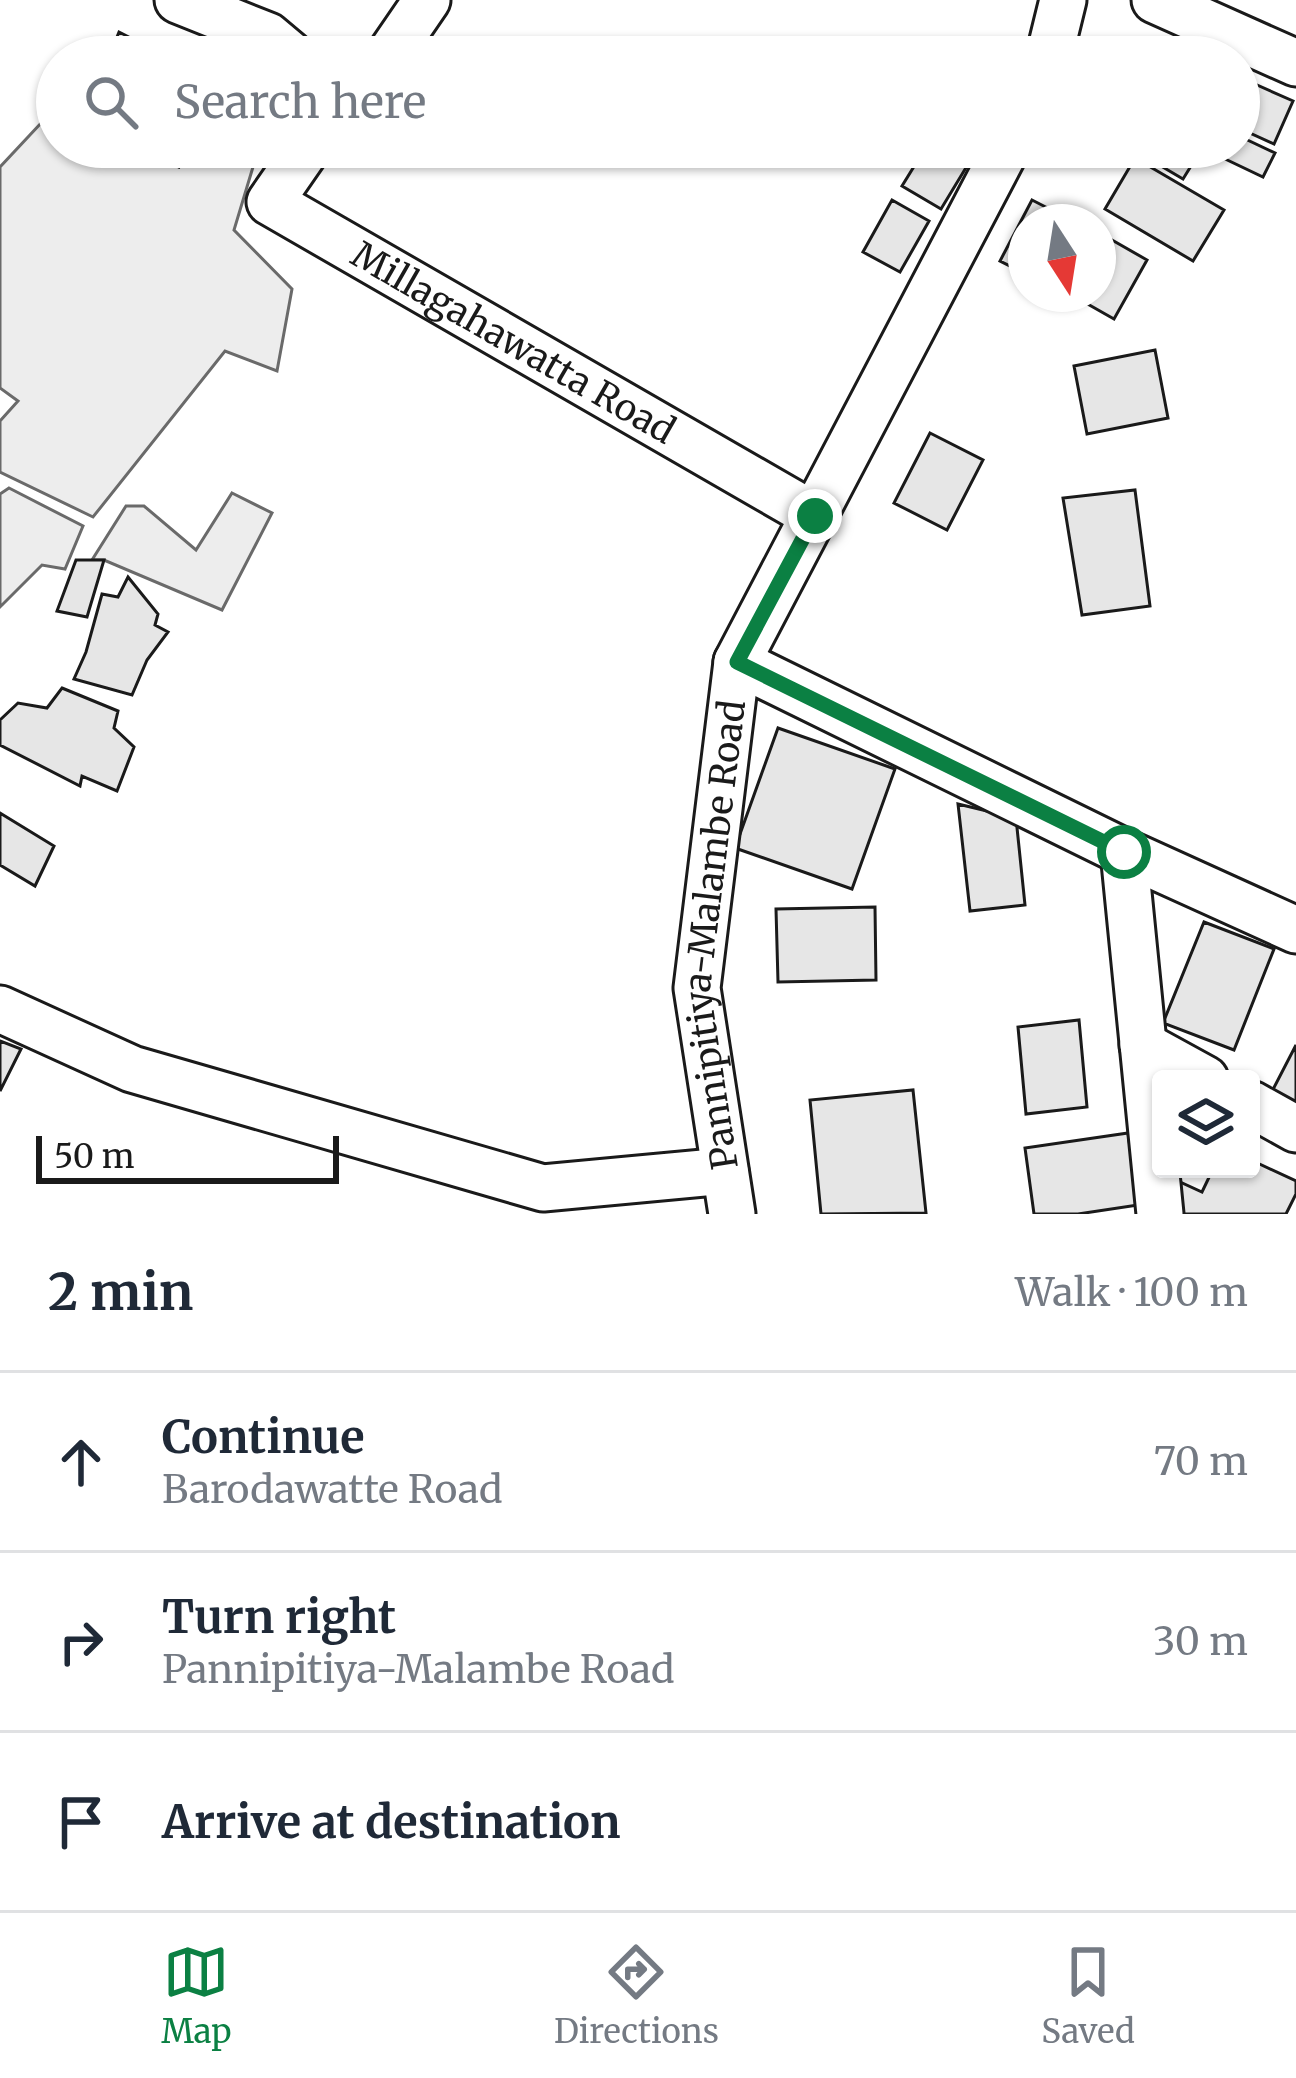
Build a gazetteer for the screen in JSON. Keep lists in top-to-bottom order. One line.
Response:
{"streets":{"street":["Millagahawatta Road","Pannipitiya-Malambe Road"]},"crossings":[["Millagahawatta Road","Pannipitiya-Malambe Road"]],"scale_bar":"50 m","north":"bottom","page":{"search":"Search here","scale":"50 m","heading":["2 min","Walk · 100 m"],"list":[["Continue","Barodawatte Road","70 m"],["Turn right","Pannipitiya-Malambe Road","30 m"],"Arrive at destination"],"nav":["Map","Directions","Saved"]}}
